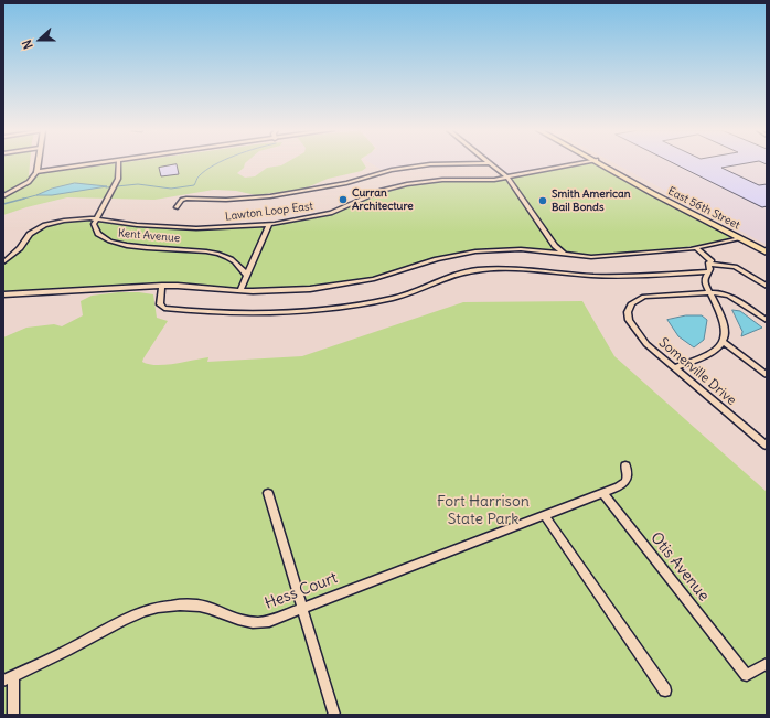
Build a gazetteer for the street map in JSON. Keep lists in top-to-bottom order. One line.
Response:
{"streets":{"main road":["East 56th Street"],"street":["Lawton Loop East","Kent Avenue","Somerville Drive","Otis Avenue","Hess Court"]},"crossings":[["Lawton Loop East","Kent Avenue"],["Otis Avenue","Hess Court"]],"parks":["Fort Harrison State Park"],"places":["Curran Architecture","Smith American Bail Bonds"],"north":"left"}
